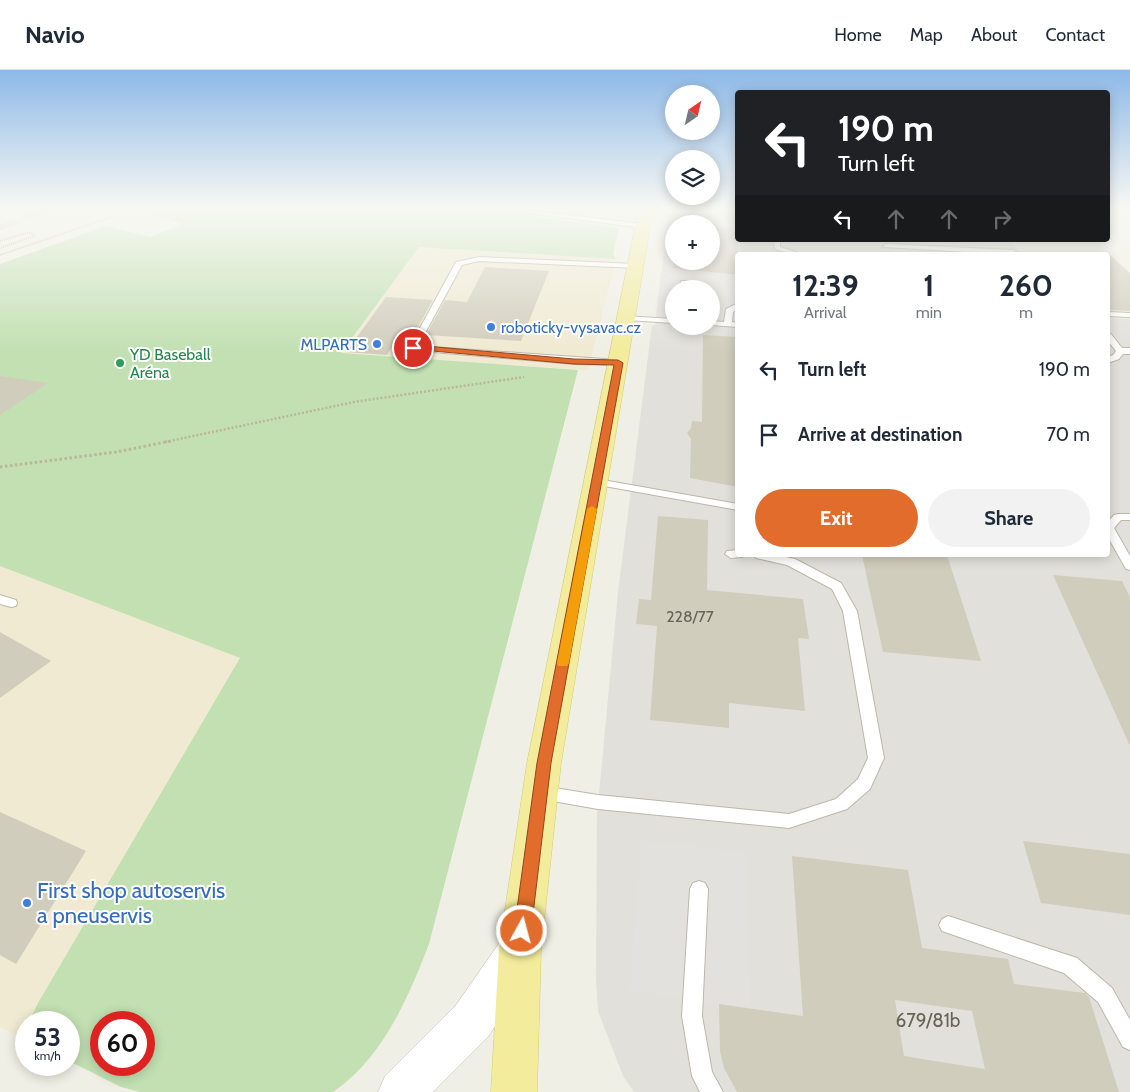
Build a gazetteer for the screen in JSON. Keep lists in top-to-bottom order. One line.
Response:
{"places":["roboticky-vysavac.cz","MLPARTS","YD Baseball Aréna","First shop autoservis a pneuservis"],"house_numbers":["228/77","679/81b"],"north":"top right","page":{"header":"Navio","nav":["Home","Map","About","Contact"],"map_buttons":["+","−"],"turn":["190 m","Turn left"],"eta":["12:39","Arrival","1","min","260","m"],"list":[{"name":"Turn left","value":"190 m"},{"name":"Arrive at destination","value":"70 m"}],"buttons":["Exit","Share"],"speed":"53 km/h","limit":"60"}}
